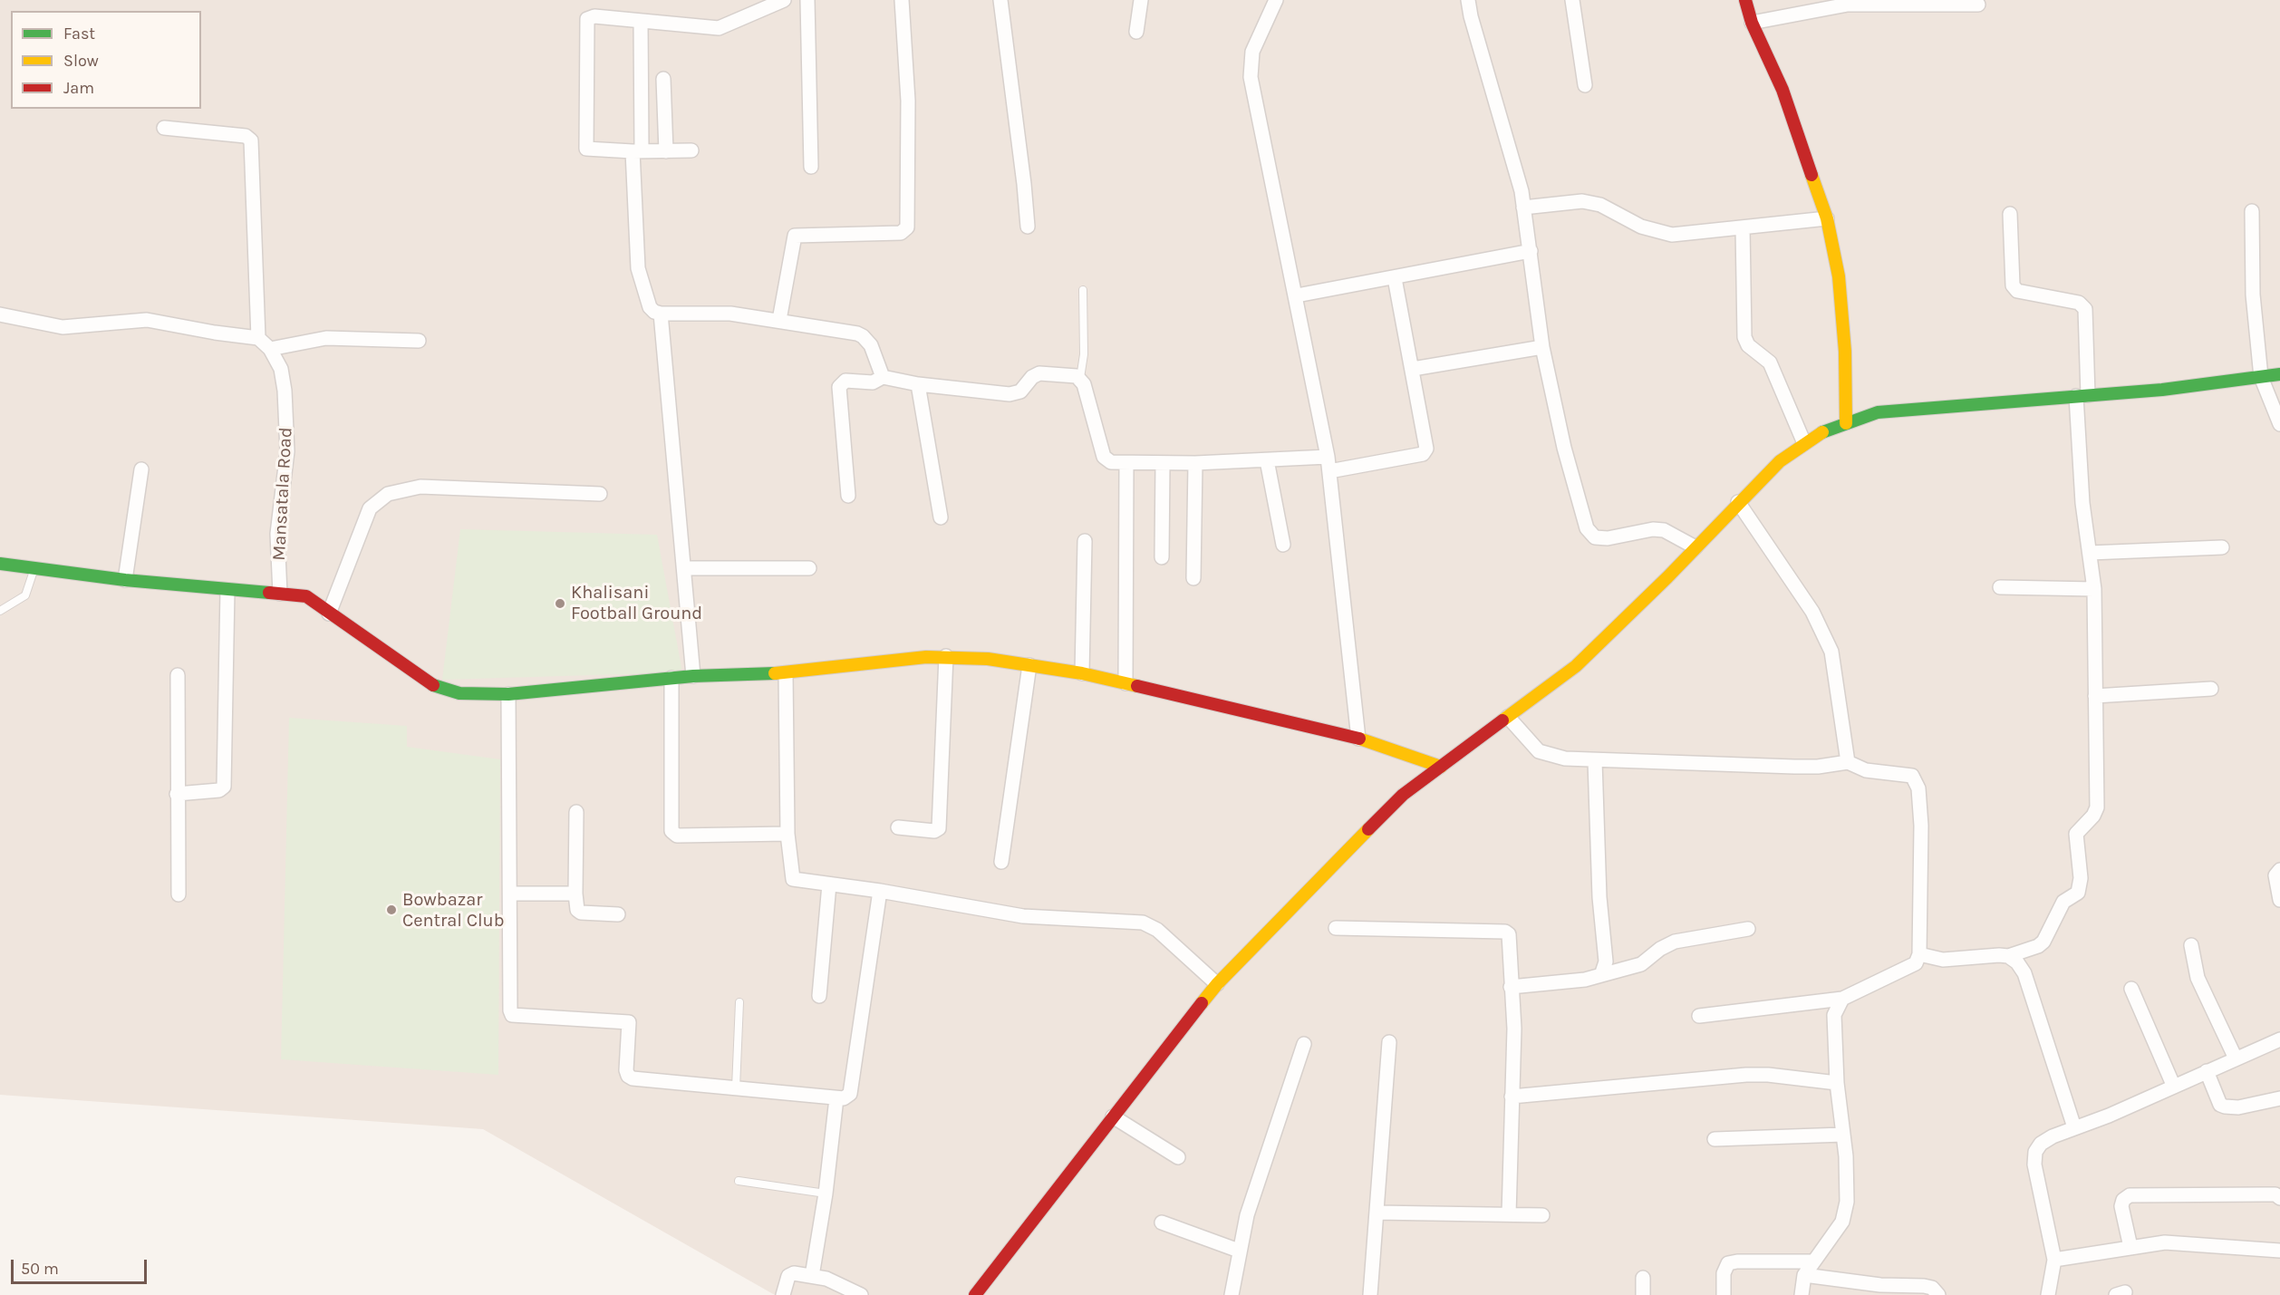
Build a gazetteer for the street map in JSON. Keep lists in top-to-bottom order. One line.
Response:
{"streets":{"street":["Mansatala Road"]},"places":["Khalisani Football Ground","Bowbazar Central Club"],"legend":["Fast","Slow","Jam"],"scale_bar":"50 m"}
